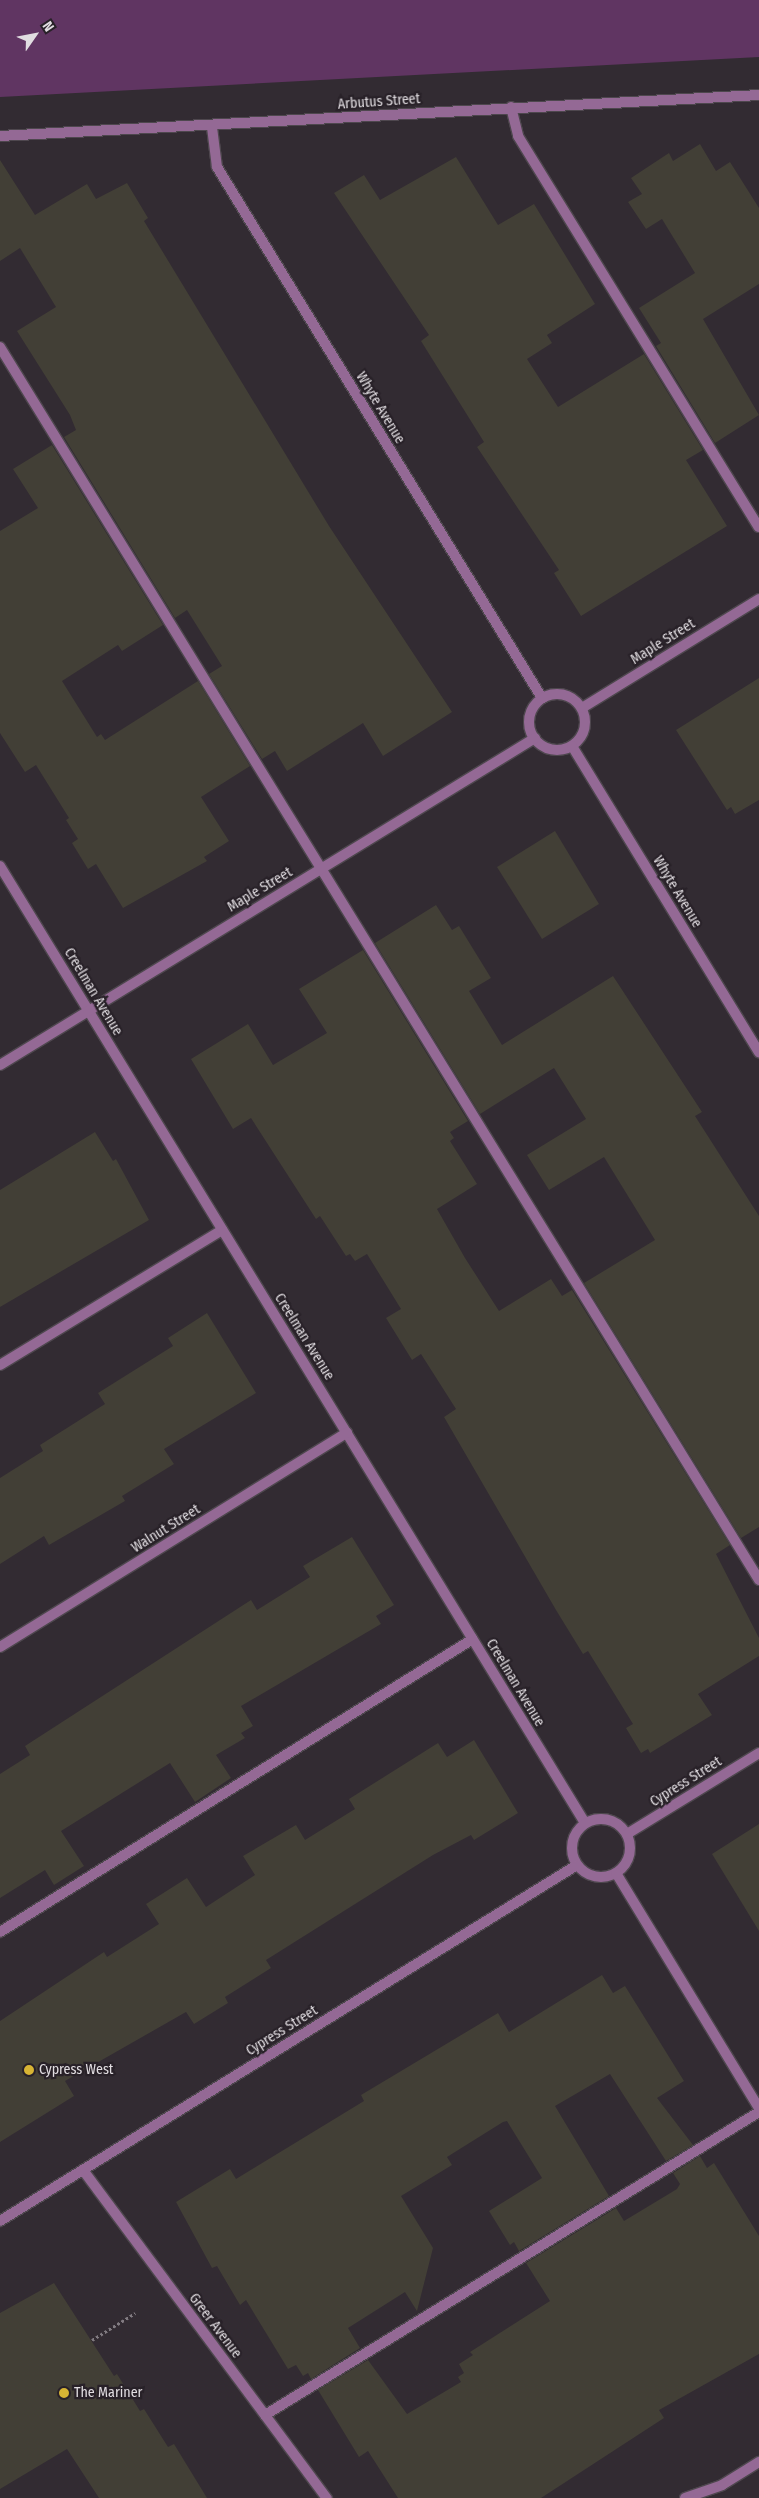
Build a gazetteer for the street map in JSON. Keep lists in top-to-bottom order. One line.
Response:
{"streets":{"street":["Arbutus Street","Whyte Avenue","Maple Street","Creelman Avenue","Walnut Street","Cypress Street","Greer Avenue"]},"crossings":[["Arbutus Street","Whyte Avenue"],["Whyte Avenue","Maple Street"],["Maple Street","Creelman Avenue"],["Creelman Avenue","Walnut Street"],["Creelman Avenue","Cypress Street"],["Cypress Street","Greer Avenue"]],"places":["Cypress West","The Mariner"],"north":"top right"}
